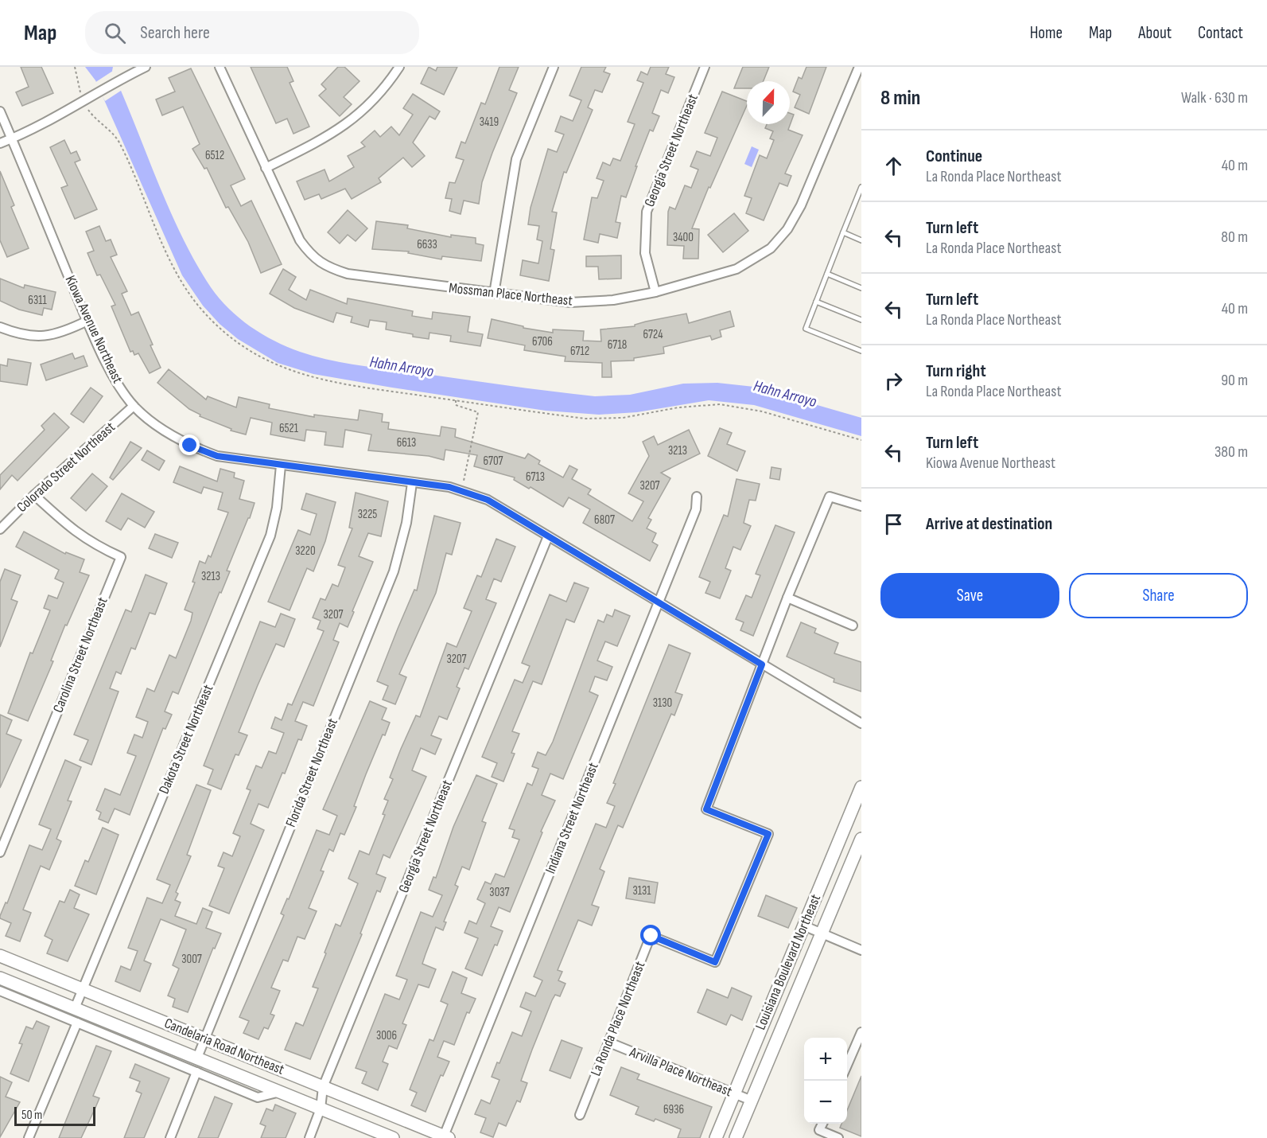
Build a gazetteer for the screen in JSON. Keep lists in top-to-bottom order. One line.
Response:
{"streets":{"main road":["Louisiana Boulevard Northeast","Candelaria Road Northeast"],"street":["Georgia Street Northeast","Mossman Place Northeast","Kiowa Avenue Northeast","Colorado Street Northeast","Carolina Street Northeast","Dakota Street Northeast","Florida Street Northeast","Indiana Street Northeast","La Ronda Place Northeast","Arvilla Place Northeast"]},"crossings":[["Georgia Street Northeast","Mossman Place Northeast"],["Georgia Street Northeast","Kiowa Avenue Northeast"],["Georgia Street Northeast","Candelaria Road Northeast"],["Kiowa Avenue Northeast","Colorado Street Northeast"],["Kiowa Avenue Northeast","Dakota Street Northeast"],["Kiowa Avenue Northeast","Florida Street Northeast"],["Kiowa Avenue Northeast","Indiana Street Northeast"],["Kiowa Avenue Northeast","La Ronda Place Northeast"],["Colorado Street Northeast","Carolina Street Northeast"],["Dakota Street Northeast","Candelaria Road Northeast"],["Florida Street Northeast","Candelaria Road Northeast"],["Indiana Street Northeast","Candelaria Road Northeast"],["Louisiana Boulevard Northeast","Arvilla Place Northeast"],["La Ronda Place Northeast","Arvilla Place Northeast"]],"water":["Hahn Arroyo"],"house_numbers":["3419","6512","3400","6633","6311","6724","6706","6718","6712","6521","6613","3213","6707","6713","3207","3225","6807","3220","3213","3207","3207","3130","3131","3037","3007","3006","6936"],"scale_bar":"50 m","north":"top","page":{"header":"Map","search":"Search here","nav":["Home","Map","About","Contact"],"heading":["8 min","Walk · 630 m"],"list":[["Continue","La Ronda Place Northeast","40 m"],["Turn left","La Ronda Place Northeast","80 m"],["Turn left","La Ronda Place Northeast","40 m"],["Turn right","La Ronda Place Northeast","90 m"],["Turn left","Kiowa Avenue Northeast","380 m"],"Arrive at destination"],"buttons":["Save","Share"],"map_buttons":["+","−"],"scale":"50 m"}}
